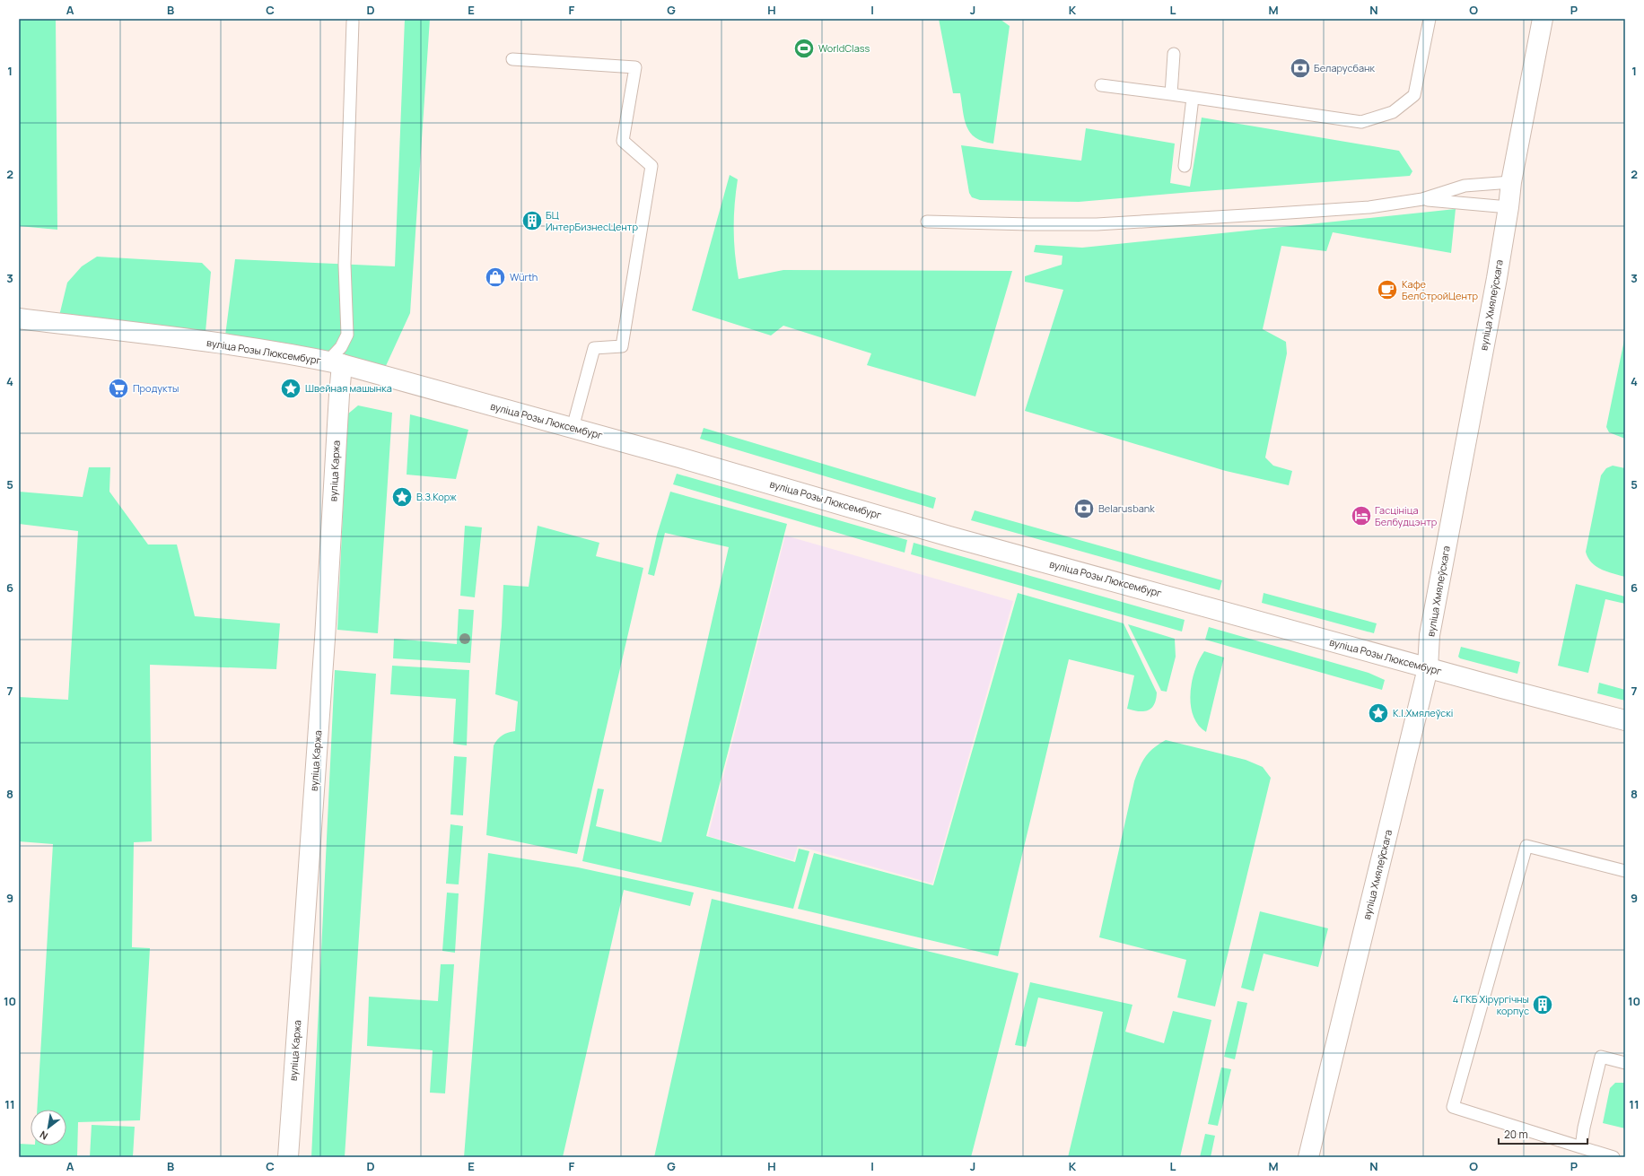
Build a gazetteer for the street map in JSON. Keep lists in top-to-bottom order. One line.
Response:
{"streets":{"street":["вуліца Хмялеўскага","вуліца Розы Люксембург","вуліца Каржа"]},"crossings":[["вуліца Хмялеўскага","вуліца Розы Люксембург"],["вуліца Розы Люксембург","вуліца Каржа"]],"places":{"sports":["WorldClass"],"bank":["Беларусбанк","Belarusbank"],"building":["БЦ ИнтерБизнесЦентр","4 ГКБ Хірургічны корпус"],"shop":["Würth"],"cafe":["Кафе БелСтройЦентр"],"supermarket":["Продукты"],"place":["Швейная машынка","В.З.Корж","К.І.Хмялеўскі"],"hotel":["Гасцініца Белбудцэнтр"]},"scale_bar":"20 m","north":"bottom left","grid":{"columns":["A","B","C","D","E","F","G","H","I","J","K","L","M","N","O","P"],"rows":["1","2","3","4","5","6","7","8","9","10","11"]}}
